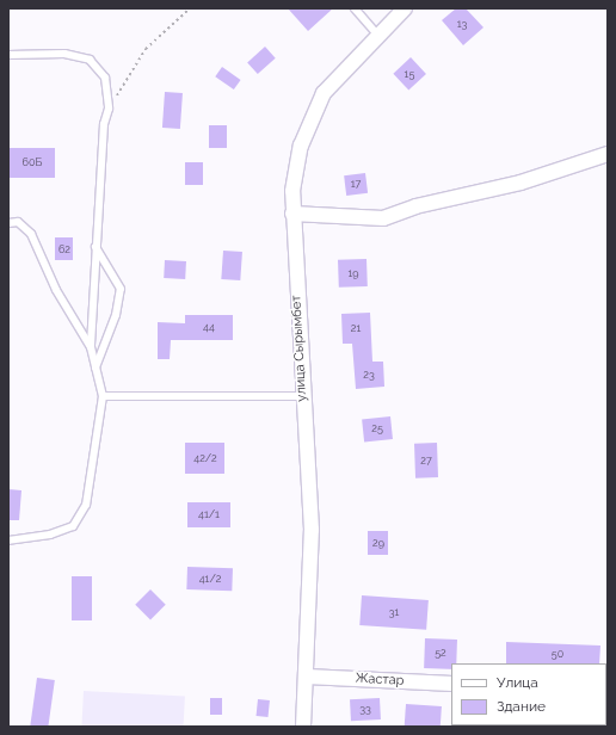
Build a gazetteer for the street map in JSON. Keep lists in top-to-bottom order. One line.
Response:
{"streets":{"street":["улица Сырымбет","Жастар"]},"crossings":[["улица Сырымбет","Жастар"]],"house_numbers":["13","15","60Б","17","62","19","44","21","23","25","42/2","27","41/1","29","41/2","31","52","50","33"],"legend":["Улица","Здание"]}
